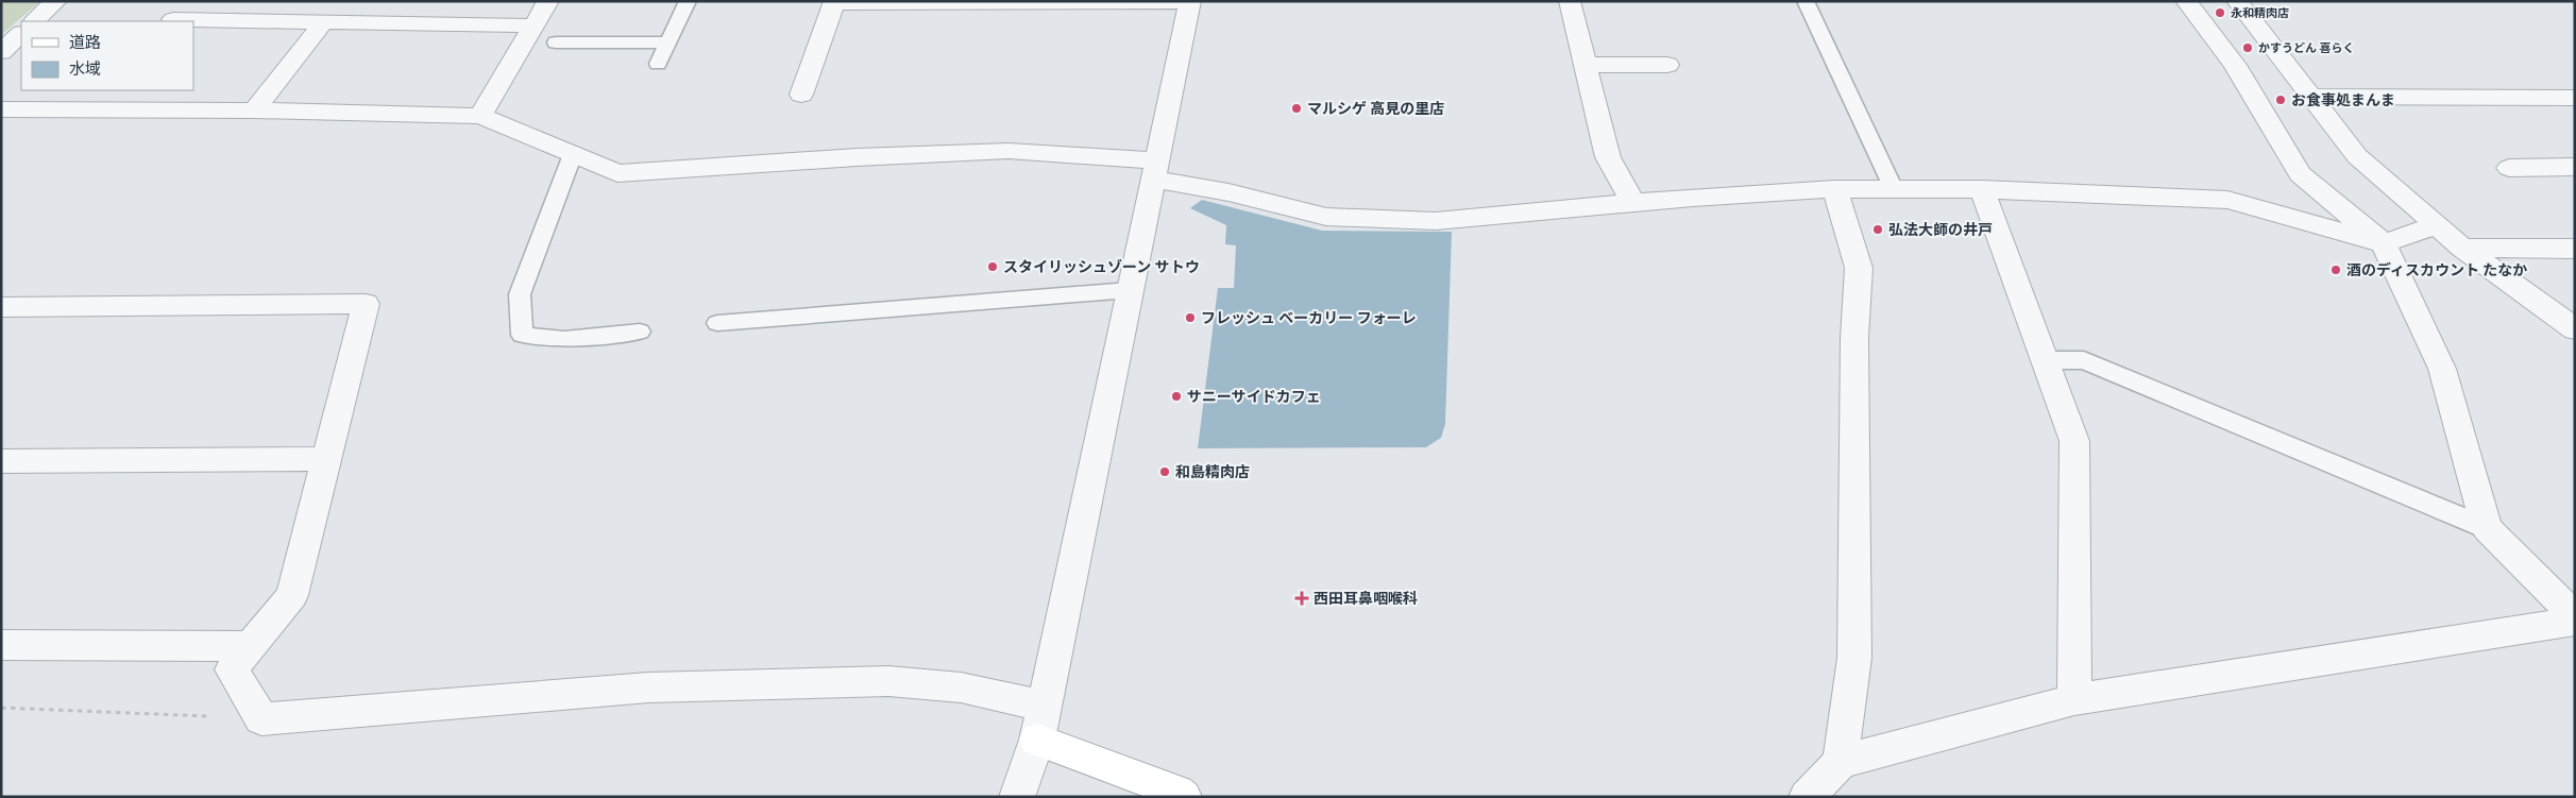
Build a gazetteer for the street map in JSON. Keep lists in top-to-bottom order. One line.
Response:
{"places":{"other":["永和精肉店","かすうどん 喜らく","お食事処まんま","マルシゲ 高見の里店","弘法大師の井戸","スタイリッシュゾーン サトウ","酒のディスカウント たなか","フレッシュ ベーカリー フォーレ","サニーサイドカフェ","和島精肉店"],"health":["西田耳鼻咽喉科"]},"legend":["道路","水域"]}
